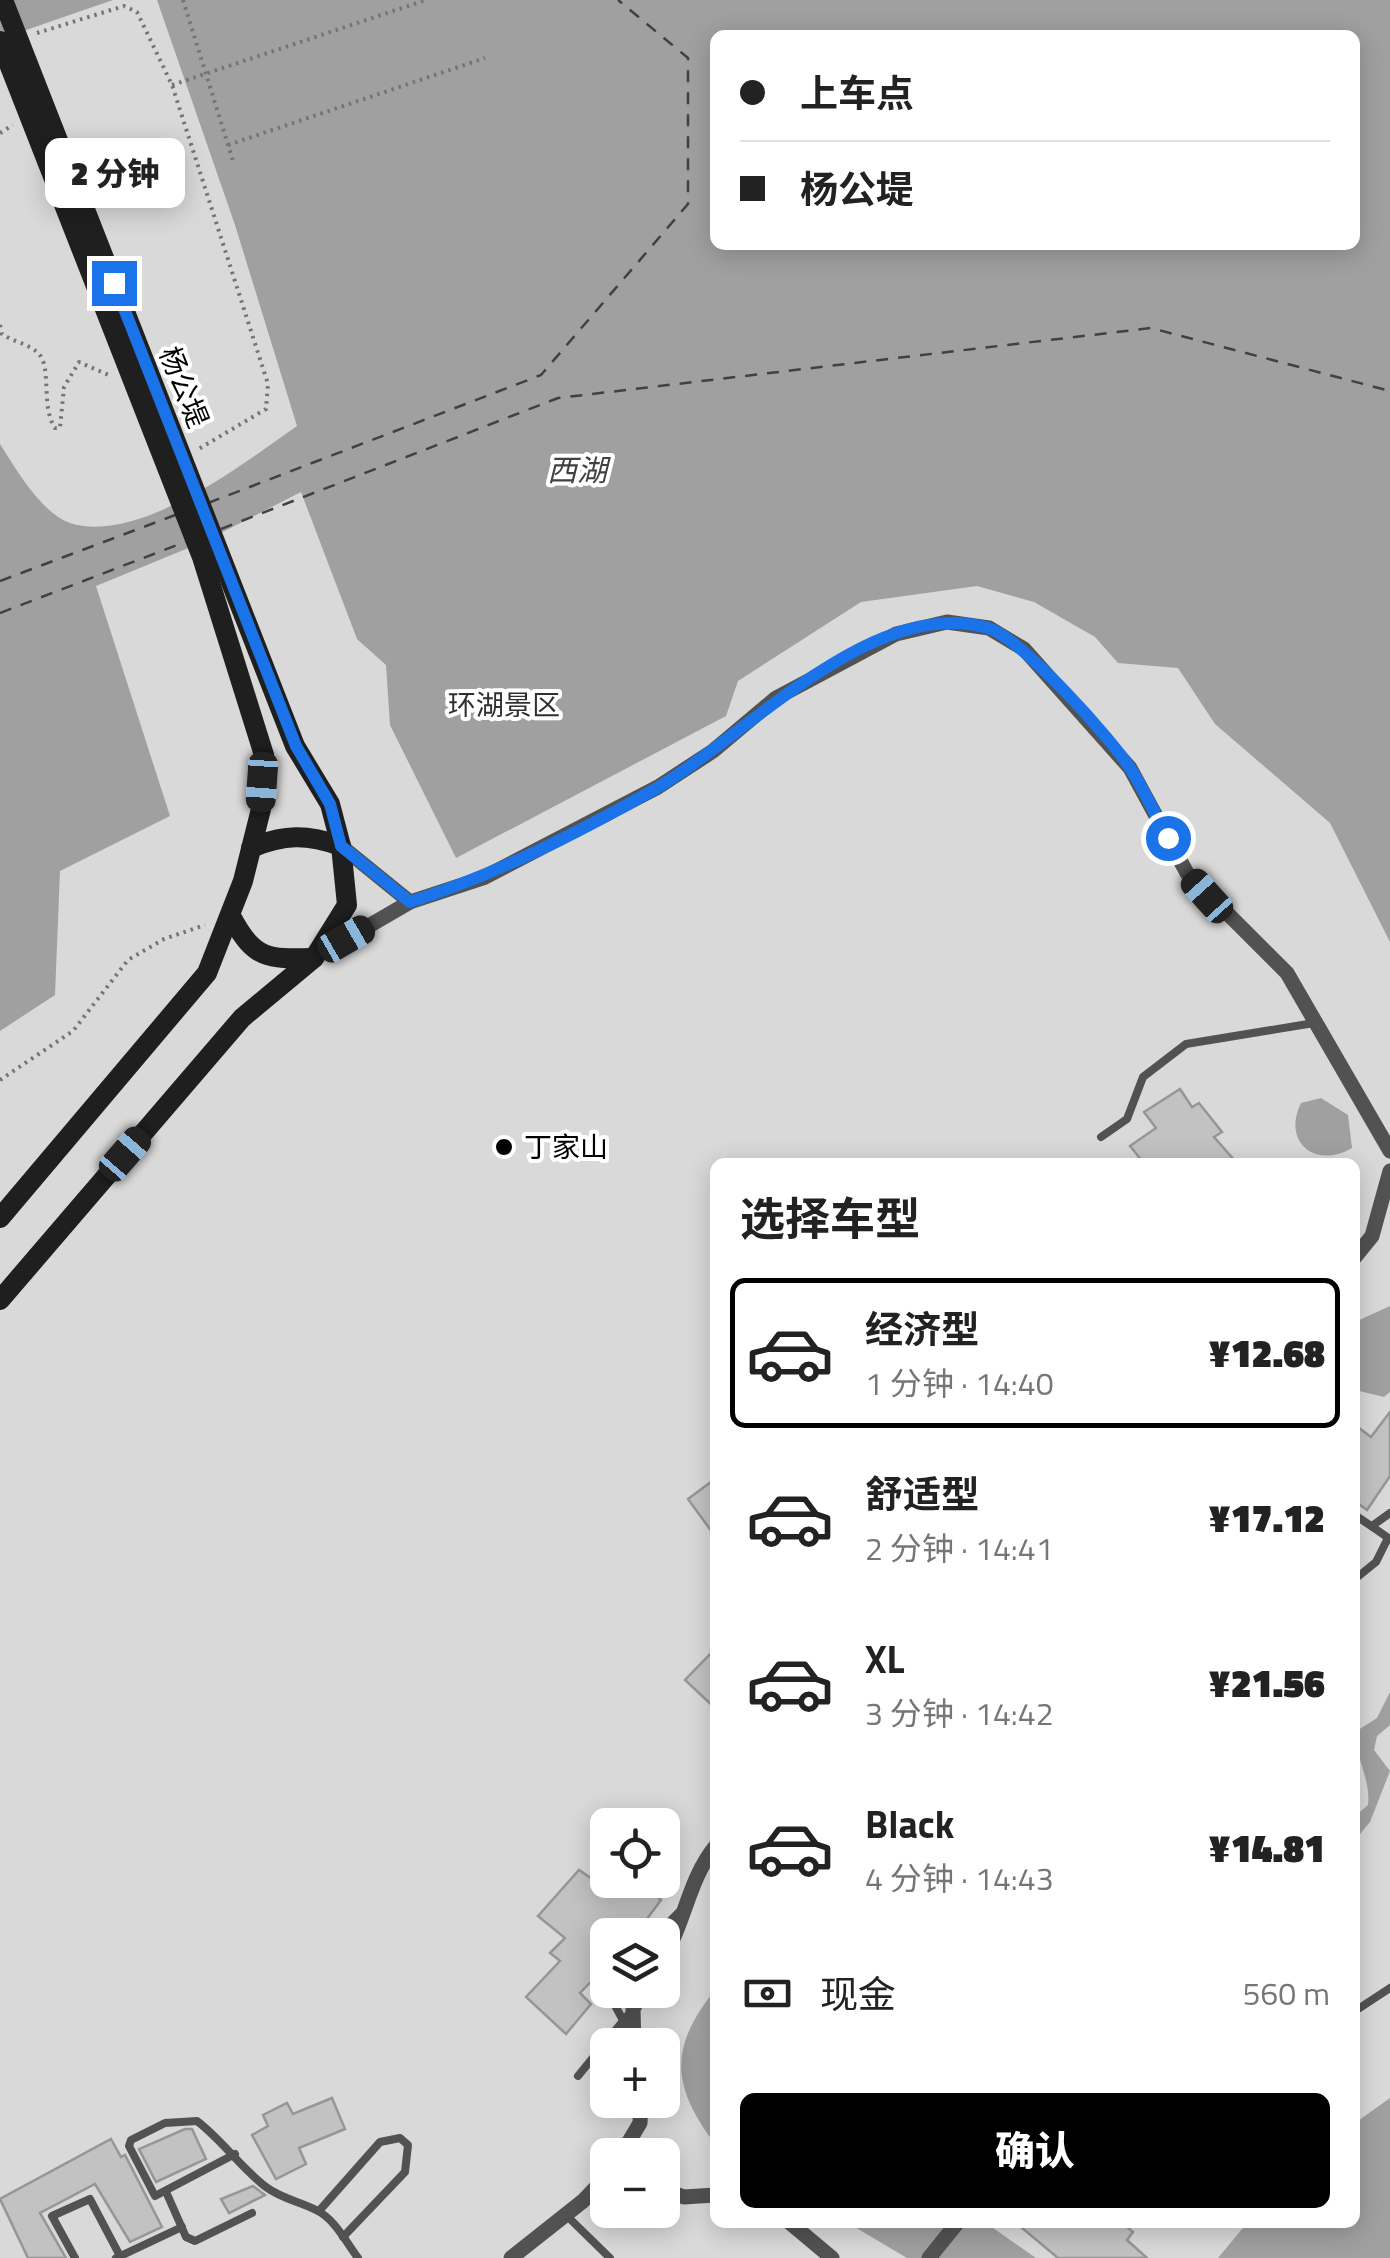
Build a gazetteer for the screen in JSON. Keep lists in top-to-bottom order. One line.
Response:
{"streets":{"main road":["杨公堤"]},"water":["西湖"],"parks":["环湖景区"],"places":["丁家山"],"page":{"banner":["上车点","杨公堤"],"bubble":"2 分钟","heading":"选择车型","list":[{"name":"经济型","note":"1 分钟 · 14:40","value":"¥12.68"},{"name":"舒适型","note":"2 分钟 · 14:41","value":"¥17.12"},{"name":"XL","note":"3 分钟 · 14:42","value":"¥21.56"},{"name":"Black","note":"4 分钟 · 14:43","value":"¥14.81"}],"map_buttons":["+","−"],"pay":["现金","560 m"],"buttons":"确认"}}
